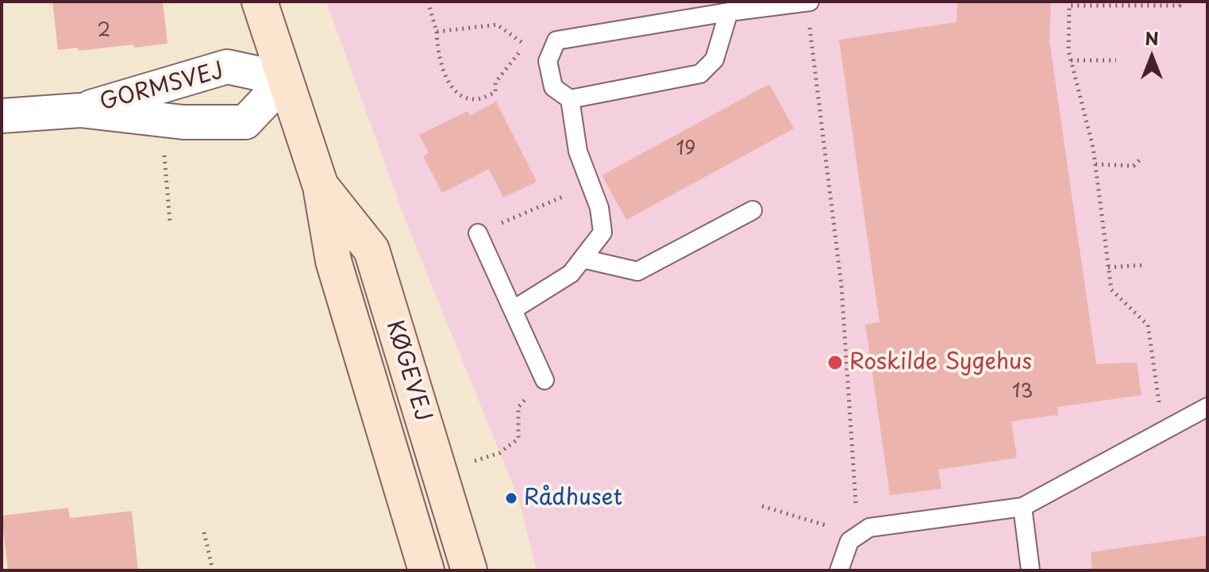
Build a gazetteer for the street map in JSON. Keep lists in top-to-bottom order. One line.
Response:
{"streets":{"street":["GORMSVEJ","KØGEVEJ"]},"crossings":[["GORMSVEJ","KØGEVEJ"]],"places":["Roskilde Sygehus","Rådhuset"],"house_numbers":["2","19","13"],"north":"top"}
